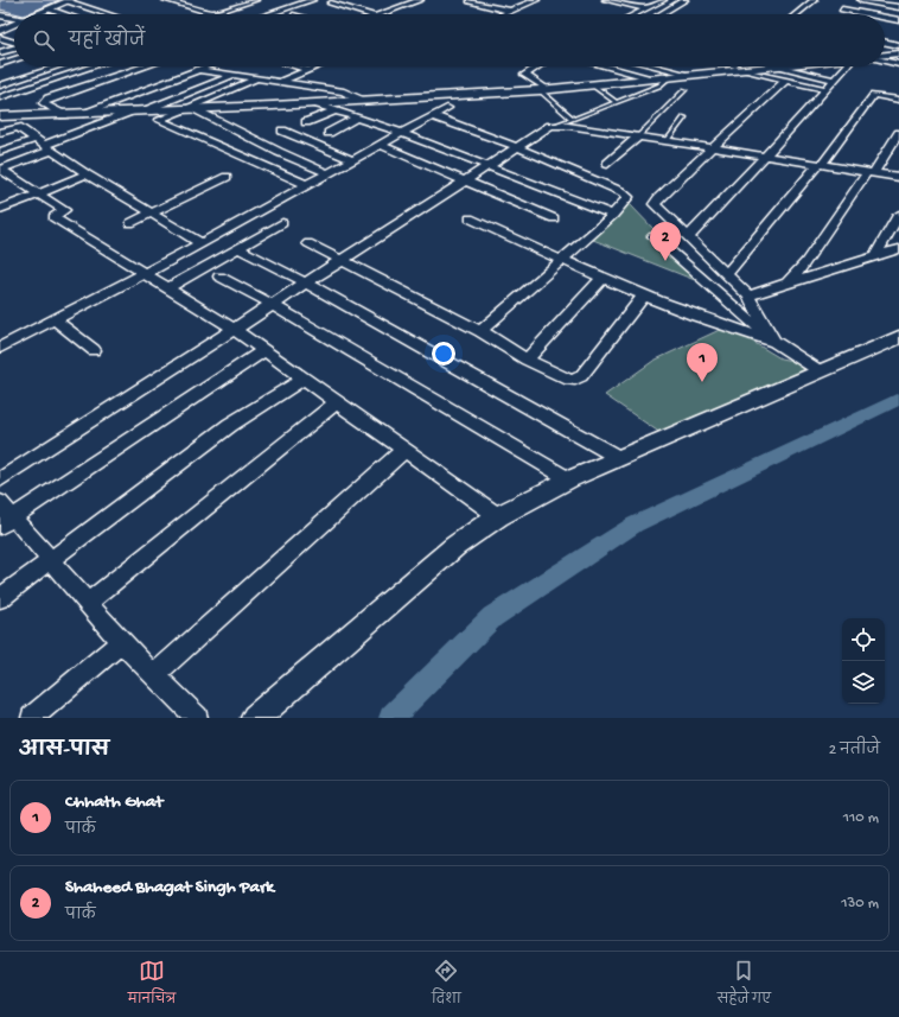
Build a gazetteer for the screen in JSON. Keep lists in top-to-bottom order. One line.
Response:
{"page":{"search":"यहाँ खोजें","pins":["2","1"],"heading":["आस-पास","2 नतीजे"],"list":[{"mark":"1","name":"Chhath Ghat","note":"पार्क","value":"110 m"},{"mark":"2","name":"Shaheed Bhagat Singh Park","note":"पार्क","value":"130 m"}],"nav":["मानचित्र","दिशा","सहेजे गए"]}}
